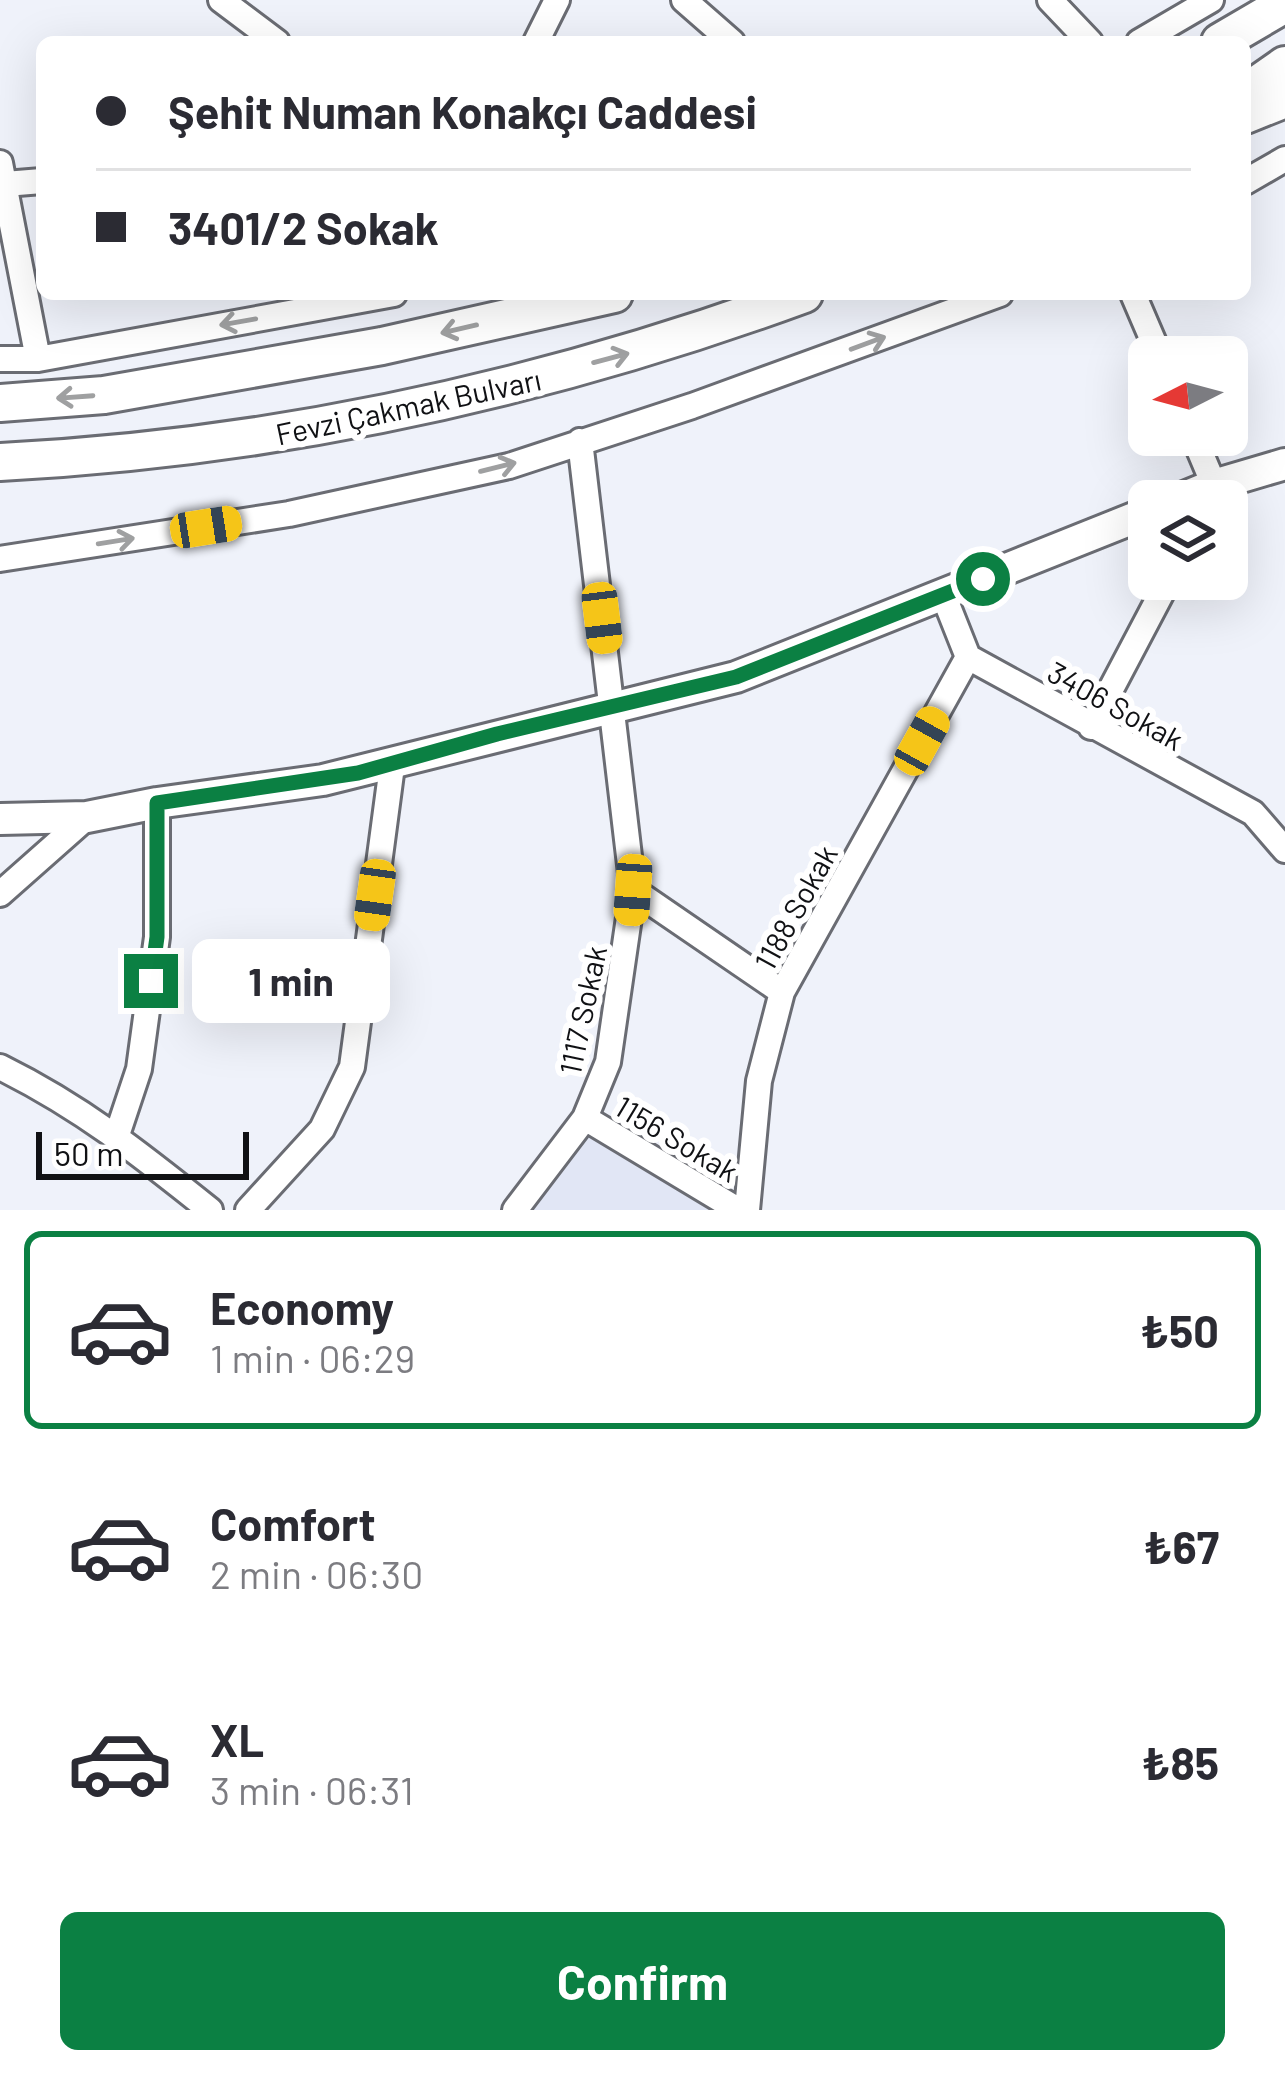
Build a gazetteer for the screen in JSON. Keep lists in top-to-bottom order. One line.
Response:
{"streets":{"main road":["Fevzi Çakmak Bulvarı"],"street":["3406 Sokak","1188 Sokak","1117 Sokak","1156 Sokak"]},"crossings":[["3406 Sokak","1188 Sokak"],["1188 Sokak","1156 Sokak"],["1117 Sokak","1156 Sokak"]],"scale_bar":"50 m","north":"left","page":{"banner":["Şehit Numan Konakçı Caddesi","3401/2 Sokak"],"bubble":"1 min","scale":"50 m","list":[{"name":"Economy","note":"1 min · 06:29","value":"₺50"},{"name":"Comfort","note":"2 min · 06:30","value":"₺67"},{"name":"XL","note":"3 min · 06:31","value":"₺85"}],"buttons":"Confirm"}}
